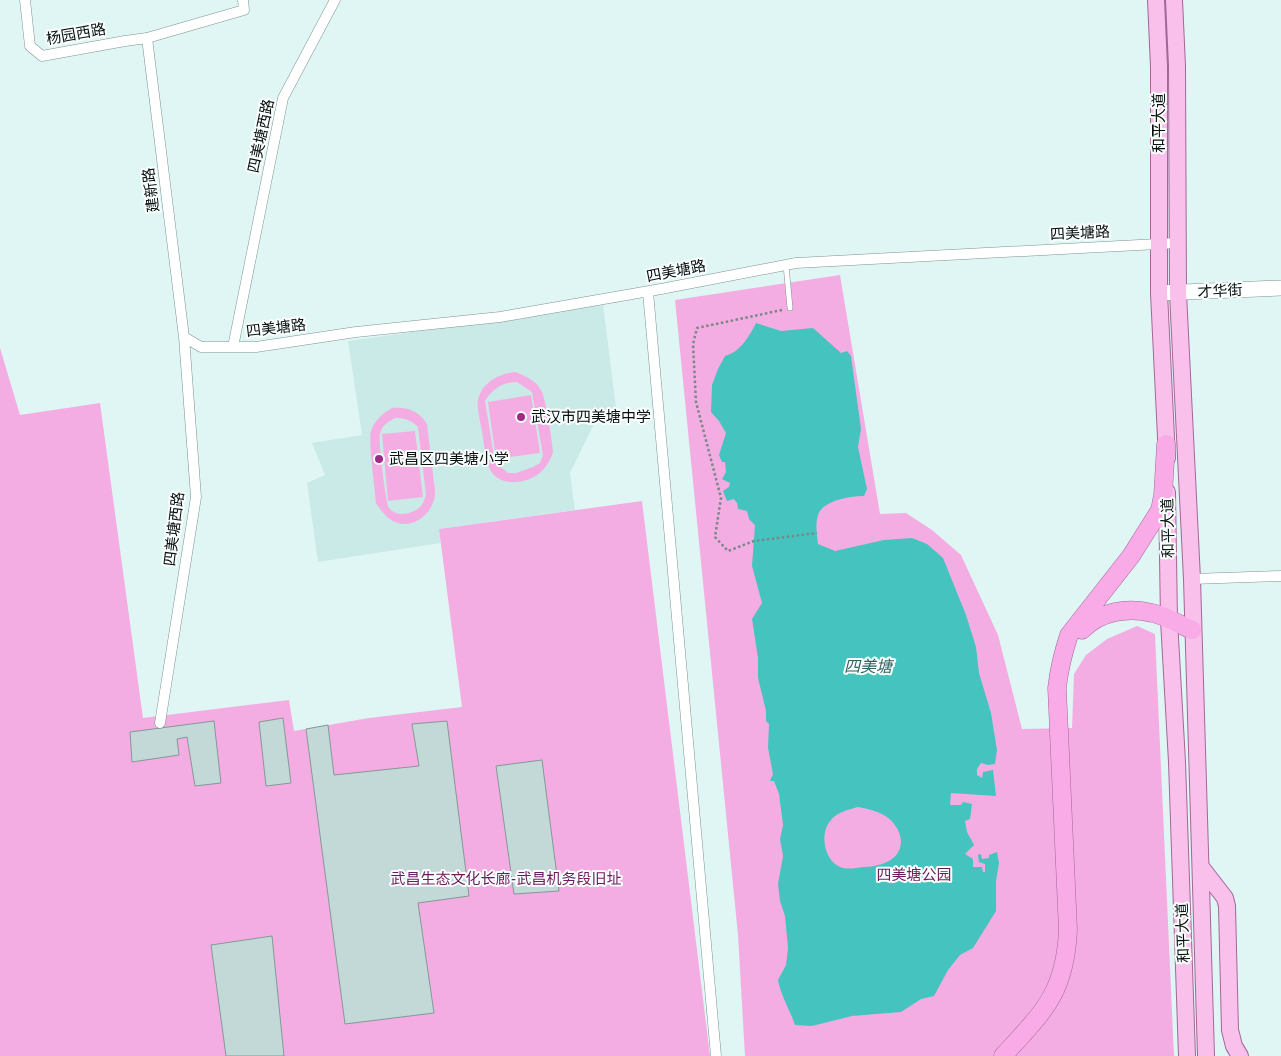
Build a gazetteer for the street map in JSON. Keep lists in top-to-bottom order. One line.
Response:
{"streets":{"main road":["和平大道","才华街"],"street":["杨园西路","四美塘西路","建新路","四美塘路"]},"crossings":[["杨园西路","建新路"],["和平大道","四美塘路"],["和平大道","才华街"],["四美塘西路","建新路"],["四美塘西路","四美塘路"],["建新路","四美塘路"]],"water":["四美塘"],"parks":["四美塘公园","武昌生态文化长廊-武昌机务段旧址"],"places":["武汉市四美塘中学","武昌区四美塘小学"]}
